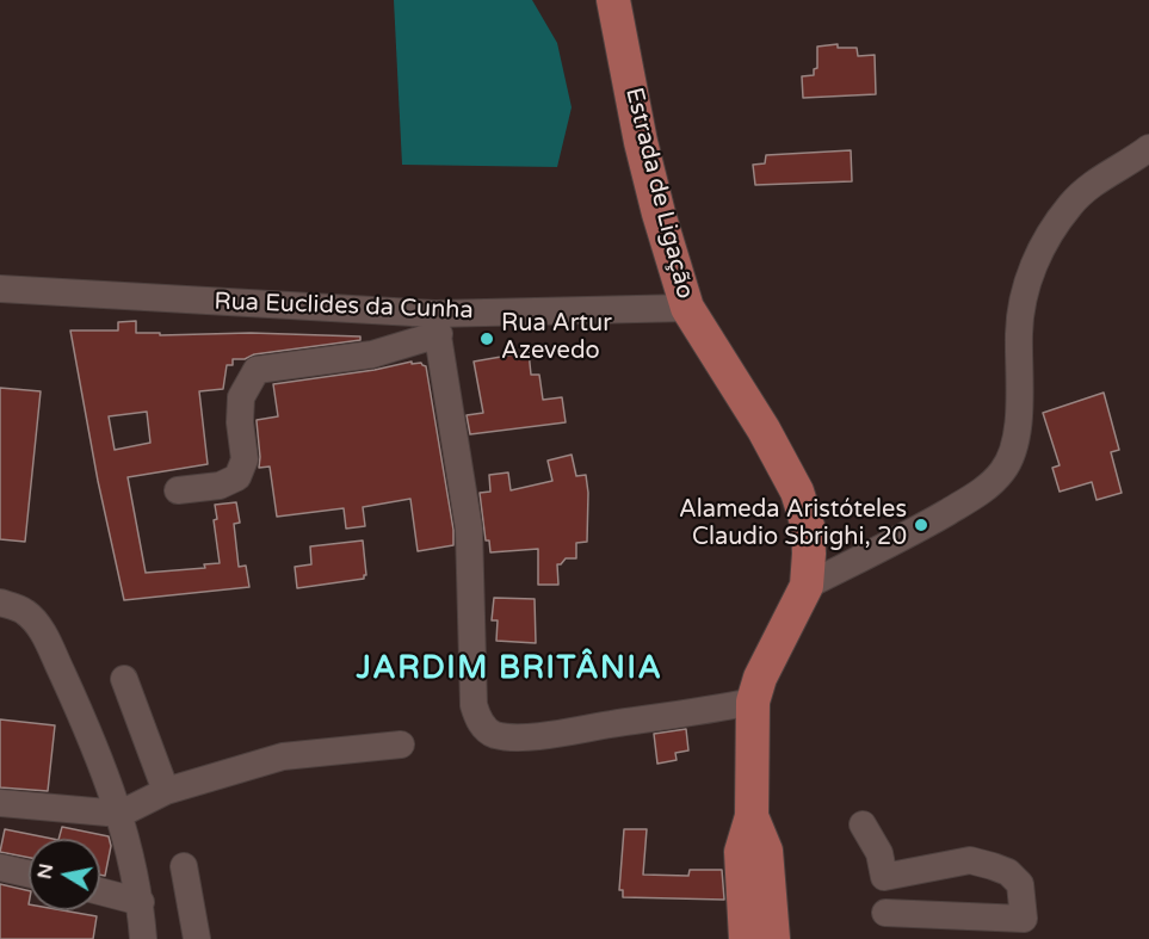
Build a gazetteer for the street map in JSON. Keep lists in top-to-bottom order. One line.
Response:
{"streets":{"main road":["Estrada de Ligação"],"street":["Rua Euclides da Cunha"]},"crossings":[["Estrada de Ligação","Rua Euclides da Cunha"]],"districts":["JARDIM BRITÂNIA"],"places":["Rua Artur Azevedo","Alameda Aristóteles Claudio Sbrighi, 20"],"north":"left"}
